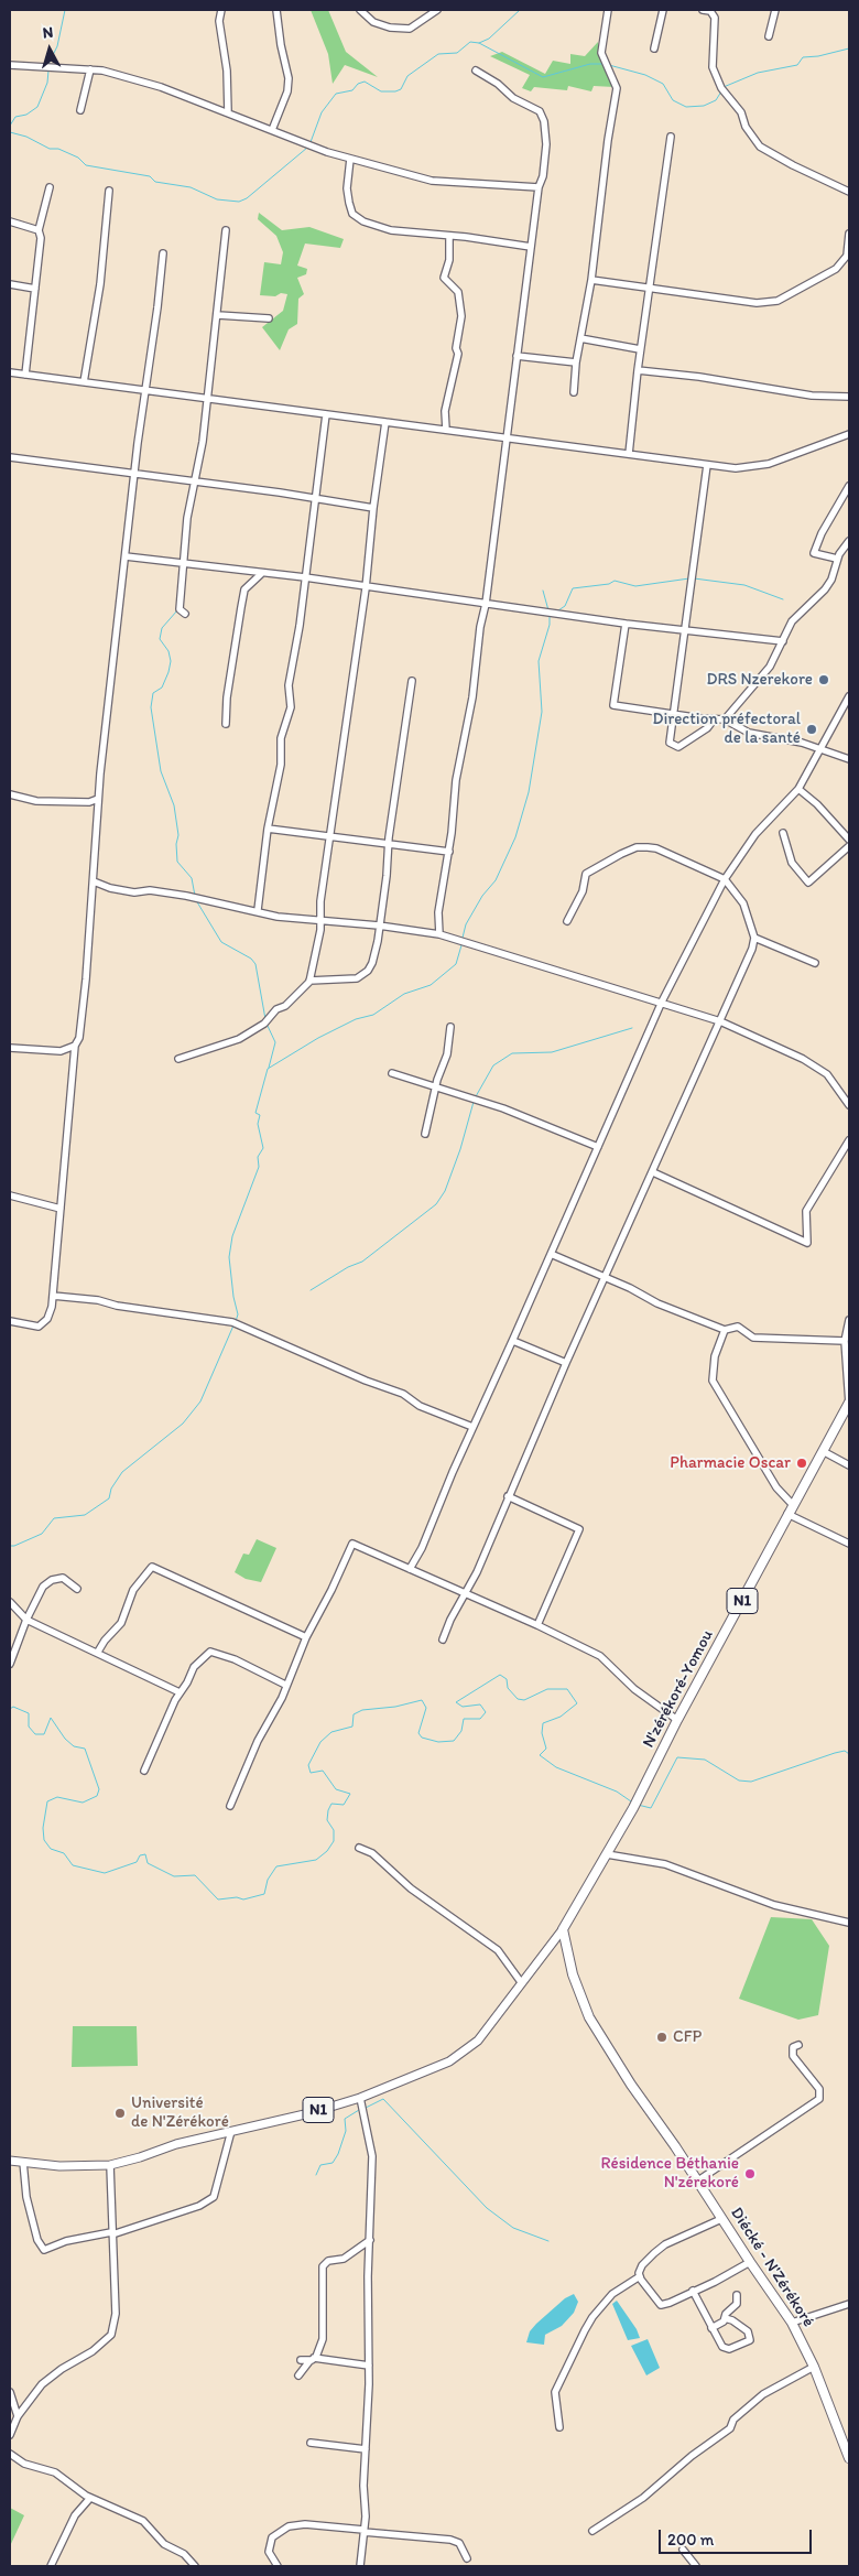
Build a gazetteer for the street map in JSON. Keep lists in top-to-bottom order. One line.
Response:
{"streets":{"highway":["N1","N'zérékoré-Yomou","Diécké - N'Zérékoré"]},"crossings":[["N1","N'zérékoré-Yomou"],["N1","Diécké - N'Zérékoré"],["N'zérékoré-Yomou","Diécké - N'Zérékoré"]],"places":["DRS Nzerekore","Direction préfectoral de la santé","Pharmacie Oscar","CFP","Université de N'Zérékoré","Résidence Béthanie N'zérekoré"],"scale_bar":"200 m","north":"top"}
